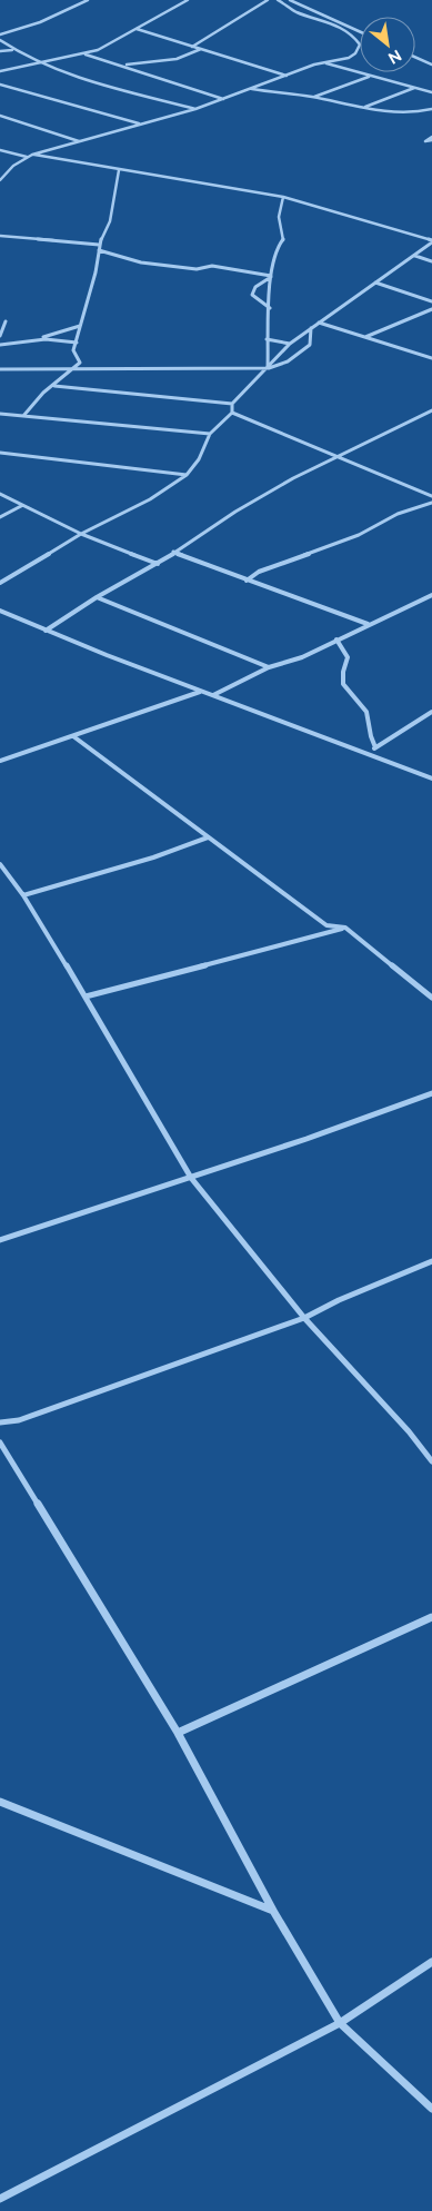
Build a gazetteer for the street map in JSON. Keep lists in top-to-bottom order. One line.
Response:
{"north":"bottom right"}
